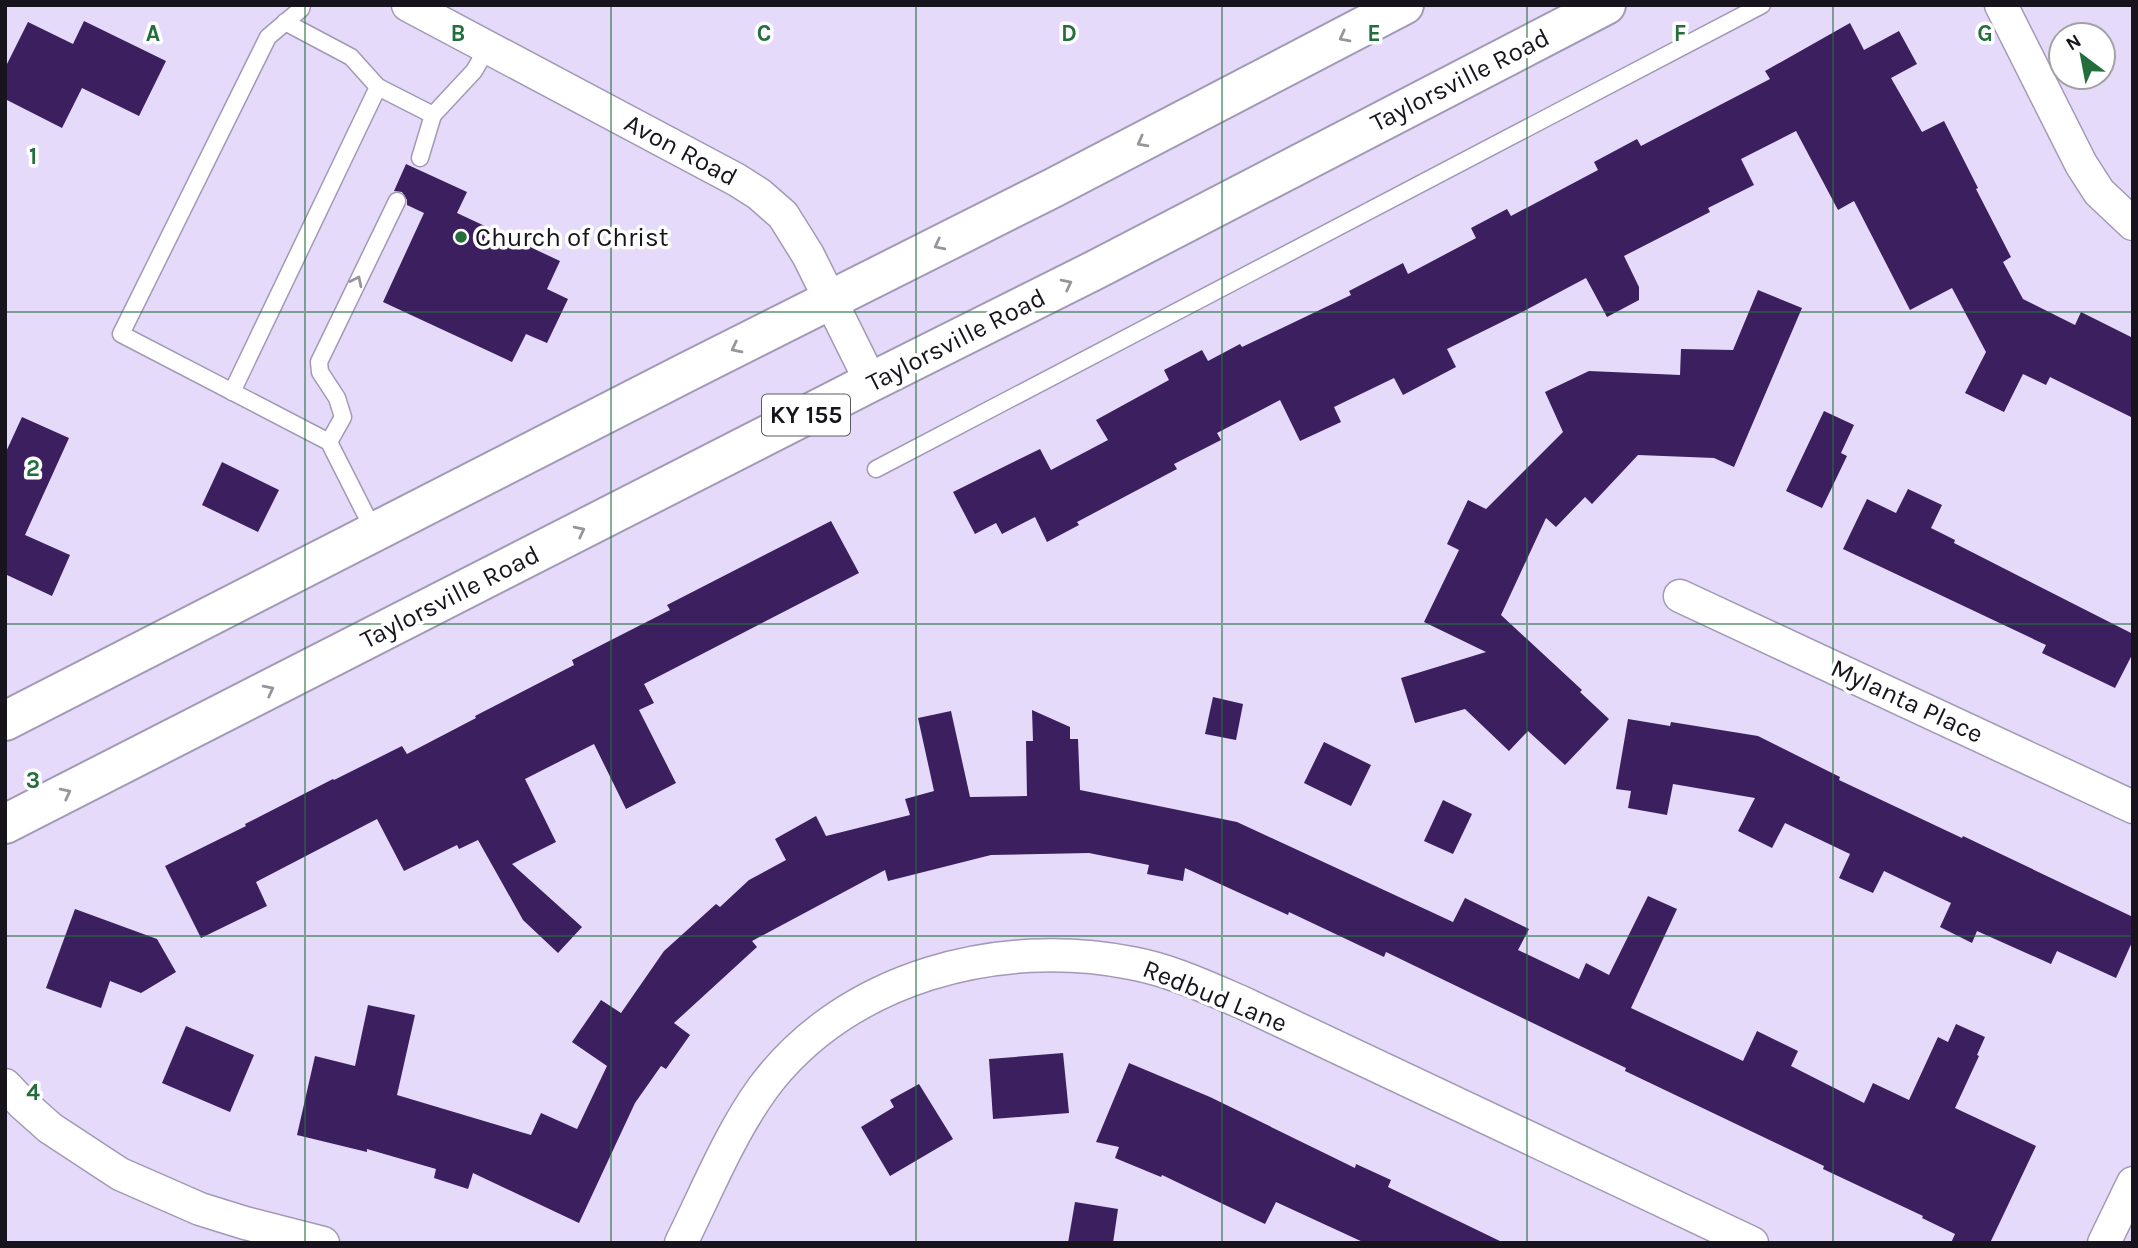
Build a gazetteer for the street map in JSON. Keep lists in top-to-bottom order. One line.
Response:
{"streets":{"main road":["Taylorsville Road","KY 155"],"street":["Avon Road","Mylanta Place","Redbud Lane"]},"crossings":[["Taylorsville Road","Avon Road"]],"places":["Church of Christ"],"north":"top left","grid":{"columns":["A","B","C","D","E","F","G"],"rows":["1","2","3","4"]}}
